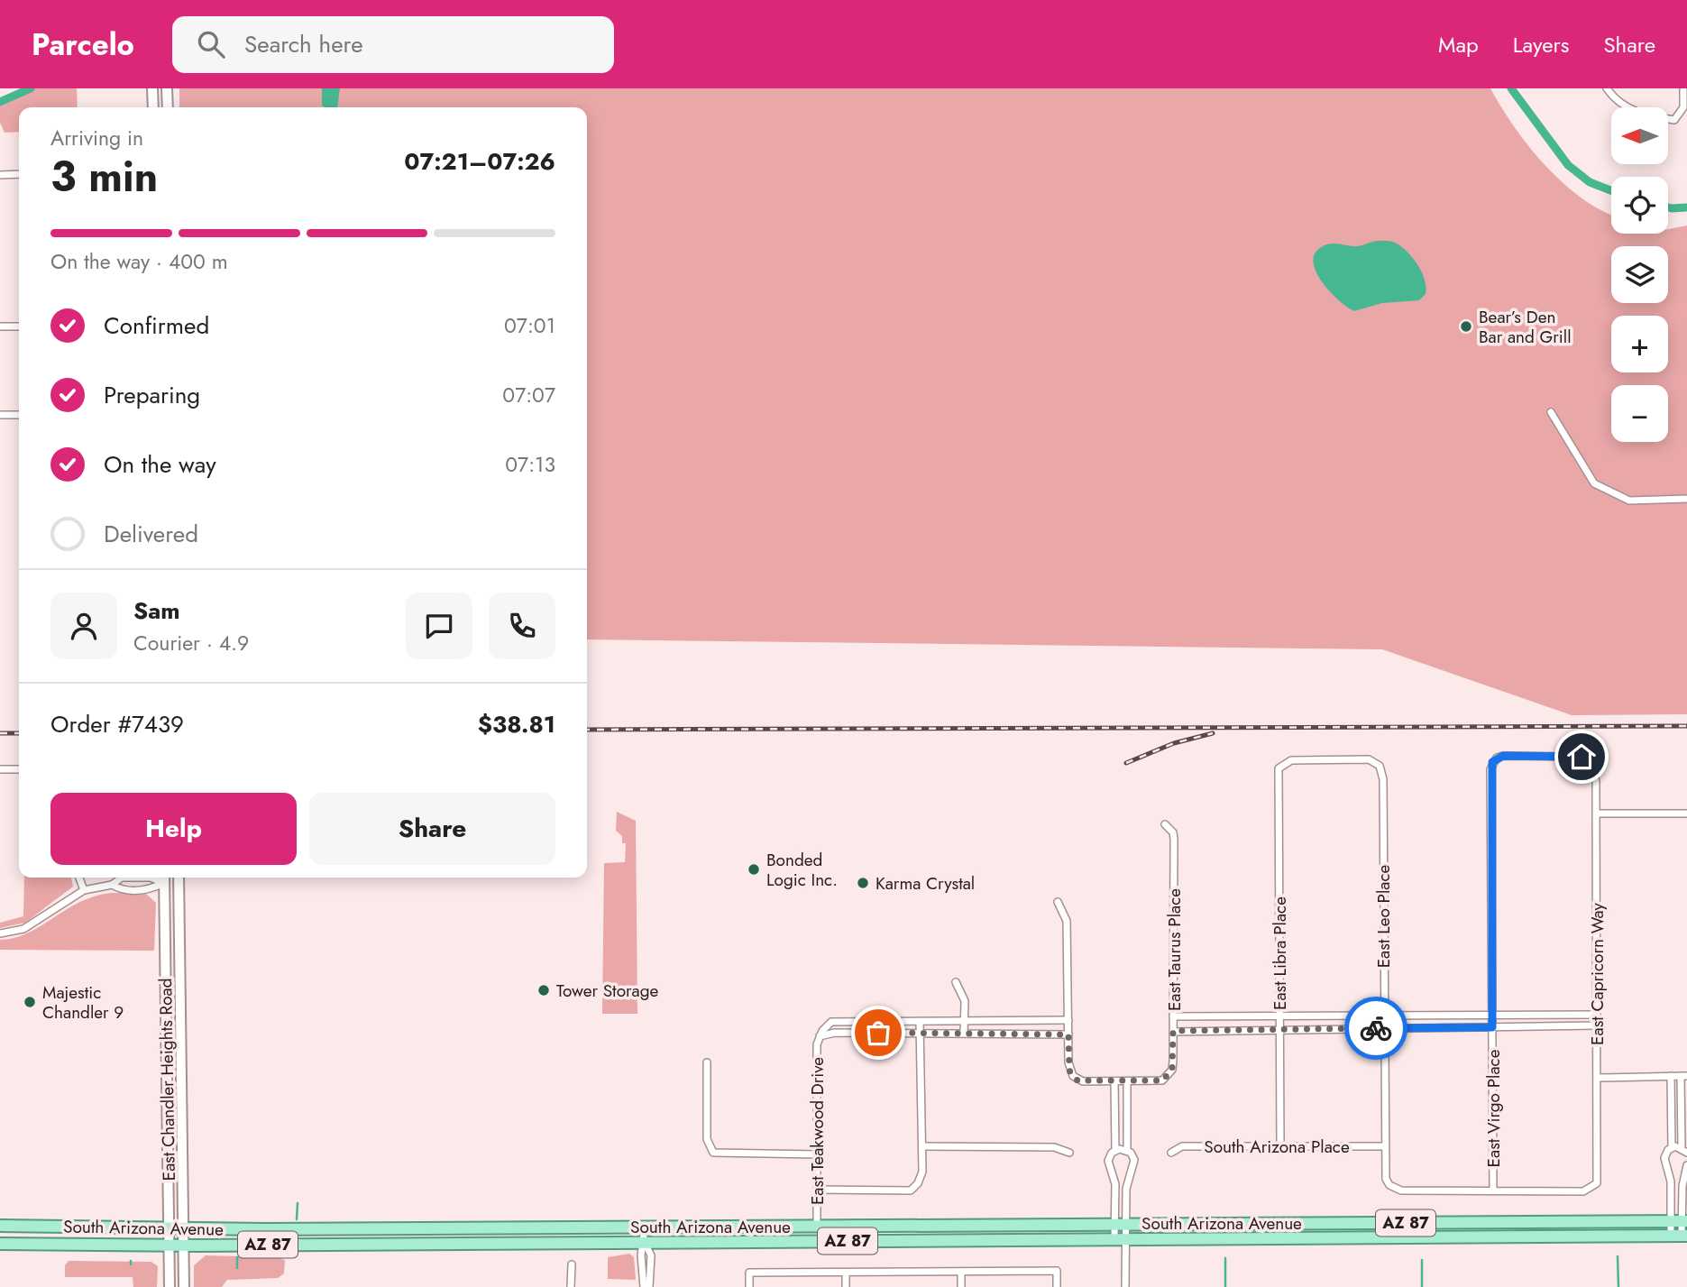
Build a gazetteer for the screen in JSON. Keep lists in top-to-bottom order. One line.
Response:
{"streets":{"main road":["East Chandler Heights Road","South Arizona Avenue","AZ 87"],"street":["East Leo Place","East Taurus Place","East Libra Place","East Capricorn Way","East Virgo Place","East Teakwood Drive","South Arizona Place"]},"crossings":[["East Leo Place","East Libra Place"],["East Leo Place","East Capricorn Way"],["East Leo Place","East Virgo Place"],["East Leo Place","South Arizona Place"],["East Libra Place","South Arizona Place"],["East Capricorn Way","East Virgo Place"],["East Chandler Heights Road","South Arizona Avenue"],["East Teakwood Drive","South Arizona Avenue"]],"places":["Bear’s Den Bar and Grill","Bonded Logic Inc.","Karma Crystal","Tower Storage","Majestic Chandler 9"],"north":"left","page":{"header":"Parcelo","search":"Search here","nav":["Map","Layers","Share"],"map_buttons":["+","−"],"heading":["3 min","Arriving in","07:21–07:26"],"panel":["Sam","Courier · 4.9","Order #7439","$38.81"],"bar":"On the way · 400 m","list":[["Confirmed","07:01"],["Preparing","07:07"],["On the way","07:13"],"Delivered"],"buttons":["Help","Share"]}}
